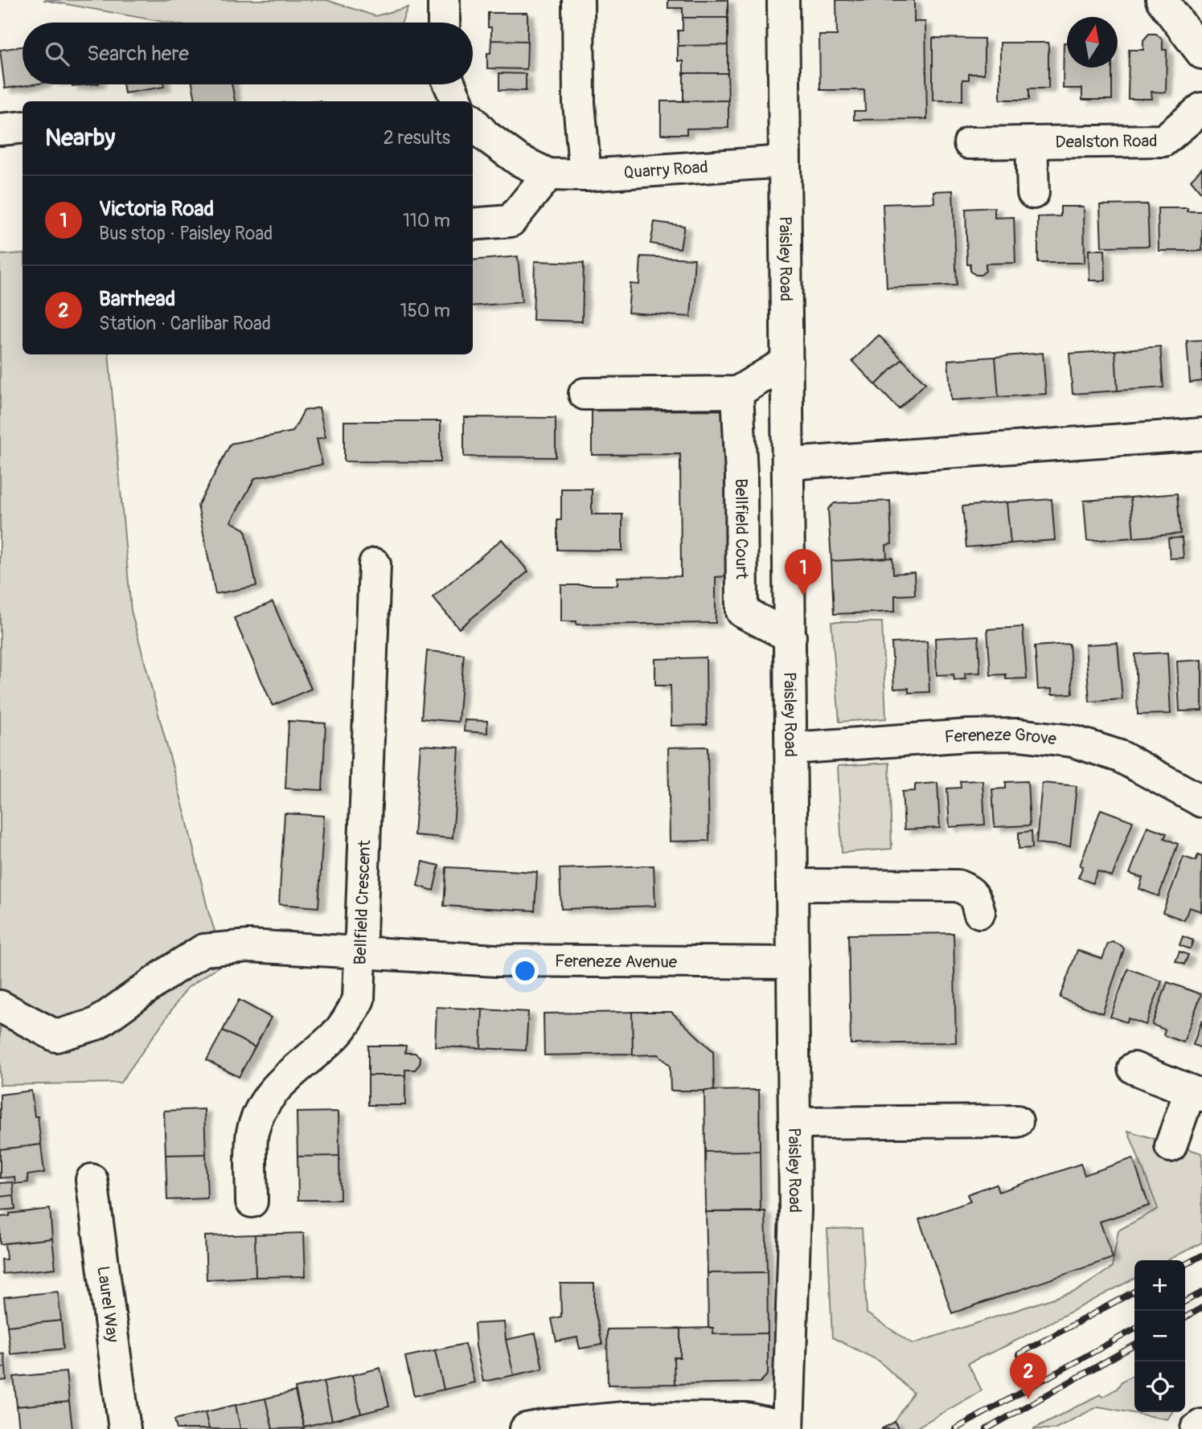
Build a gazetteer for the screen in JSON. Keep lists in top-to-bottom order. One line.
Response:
{"streets":{"street":["Dealston Road","Quarry Road","Paisley Road","Bellfield Court","Fereneze Grove","Bellfield Crescent","Fereneze Avenue","Laurel Way"]},"crossings":[["Quarry Road","Paisley Road"],["Paisley Road","Bellfield Court"],["Paisley Road","Fereneze Grove"],["Paisley Road","Fereneze Avenue"],["Bellfield Crescent","Fereneze Avenue"]],"north":"top","page":{"search":"Search here","heading":["Nearby","2 results"],"list":[{"mark":"1","name":"Victoria Road","note":"Bus stop · Paisley Road","value":"110 m"},{"mark":"2","name":"Barrhead","note":"Station · Carlibar Road","value":"150 m"}],"pins":["1","2"],"map_buttons":["+","−"]}}
